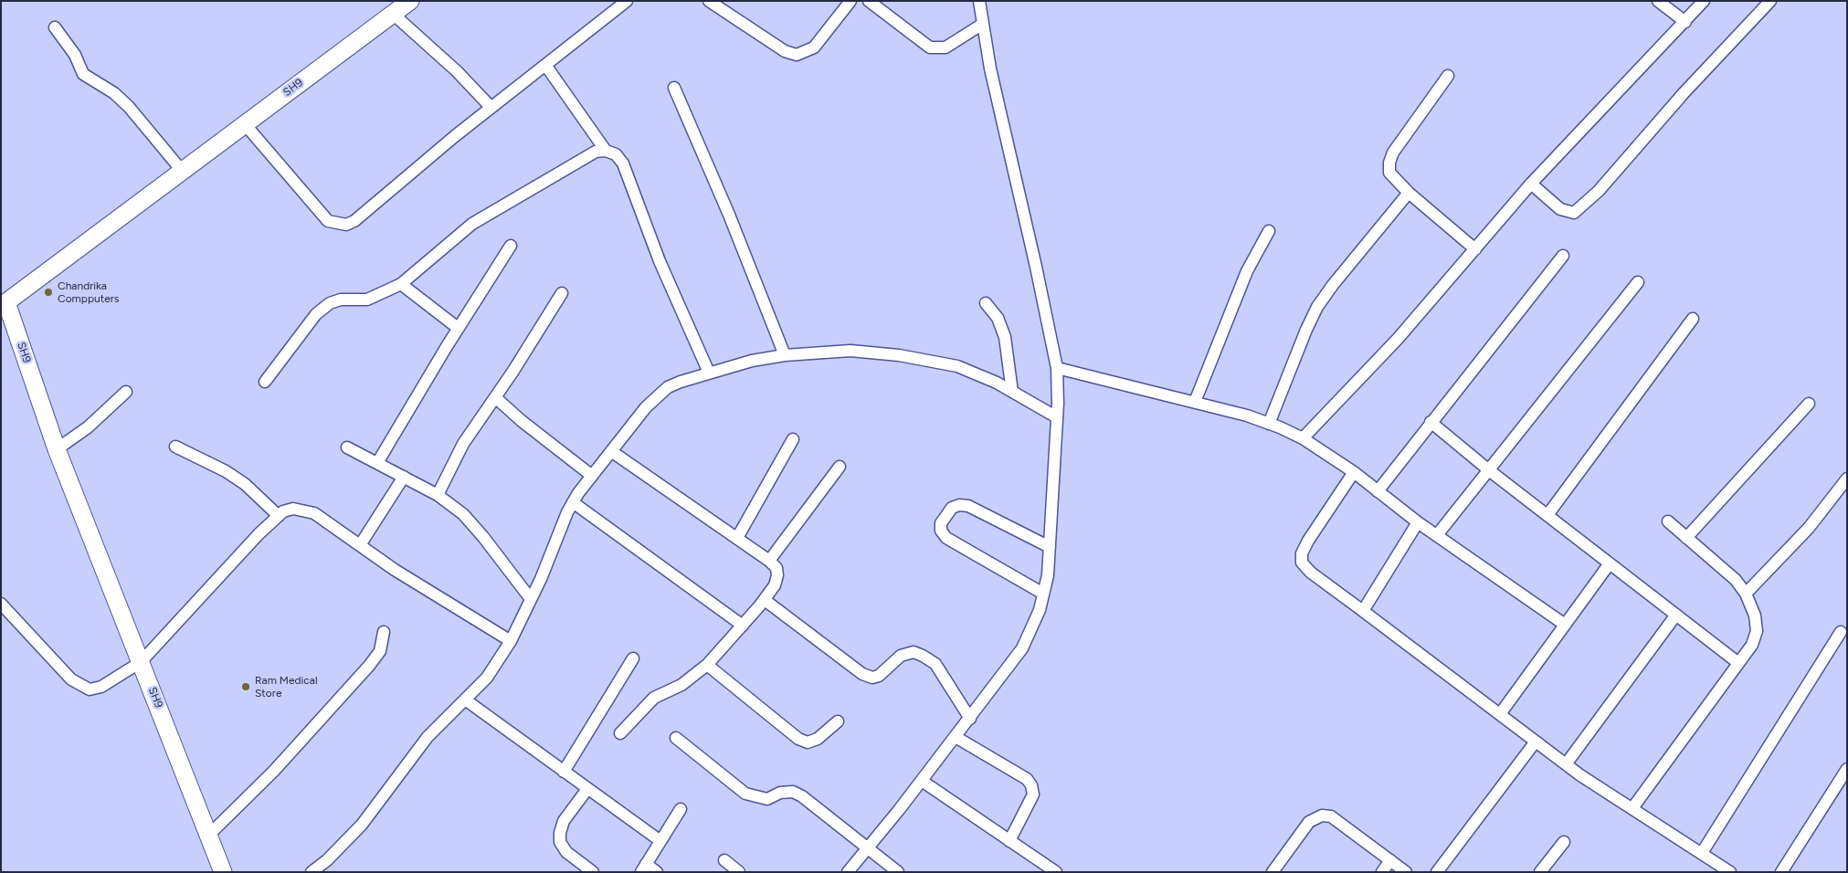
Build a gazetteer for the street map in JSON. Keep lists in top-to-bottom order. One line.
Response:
{"streets":{"main road":["SH9"]},"places":["Chandrika Compputers","Ram Medical Store"]}
